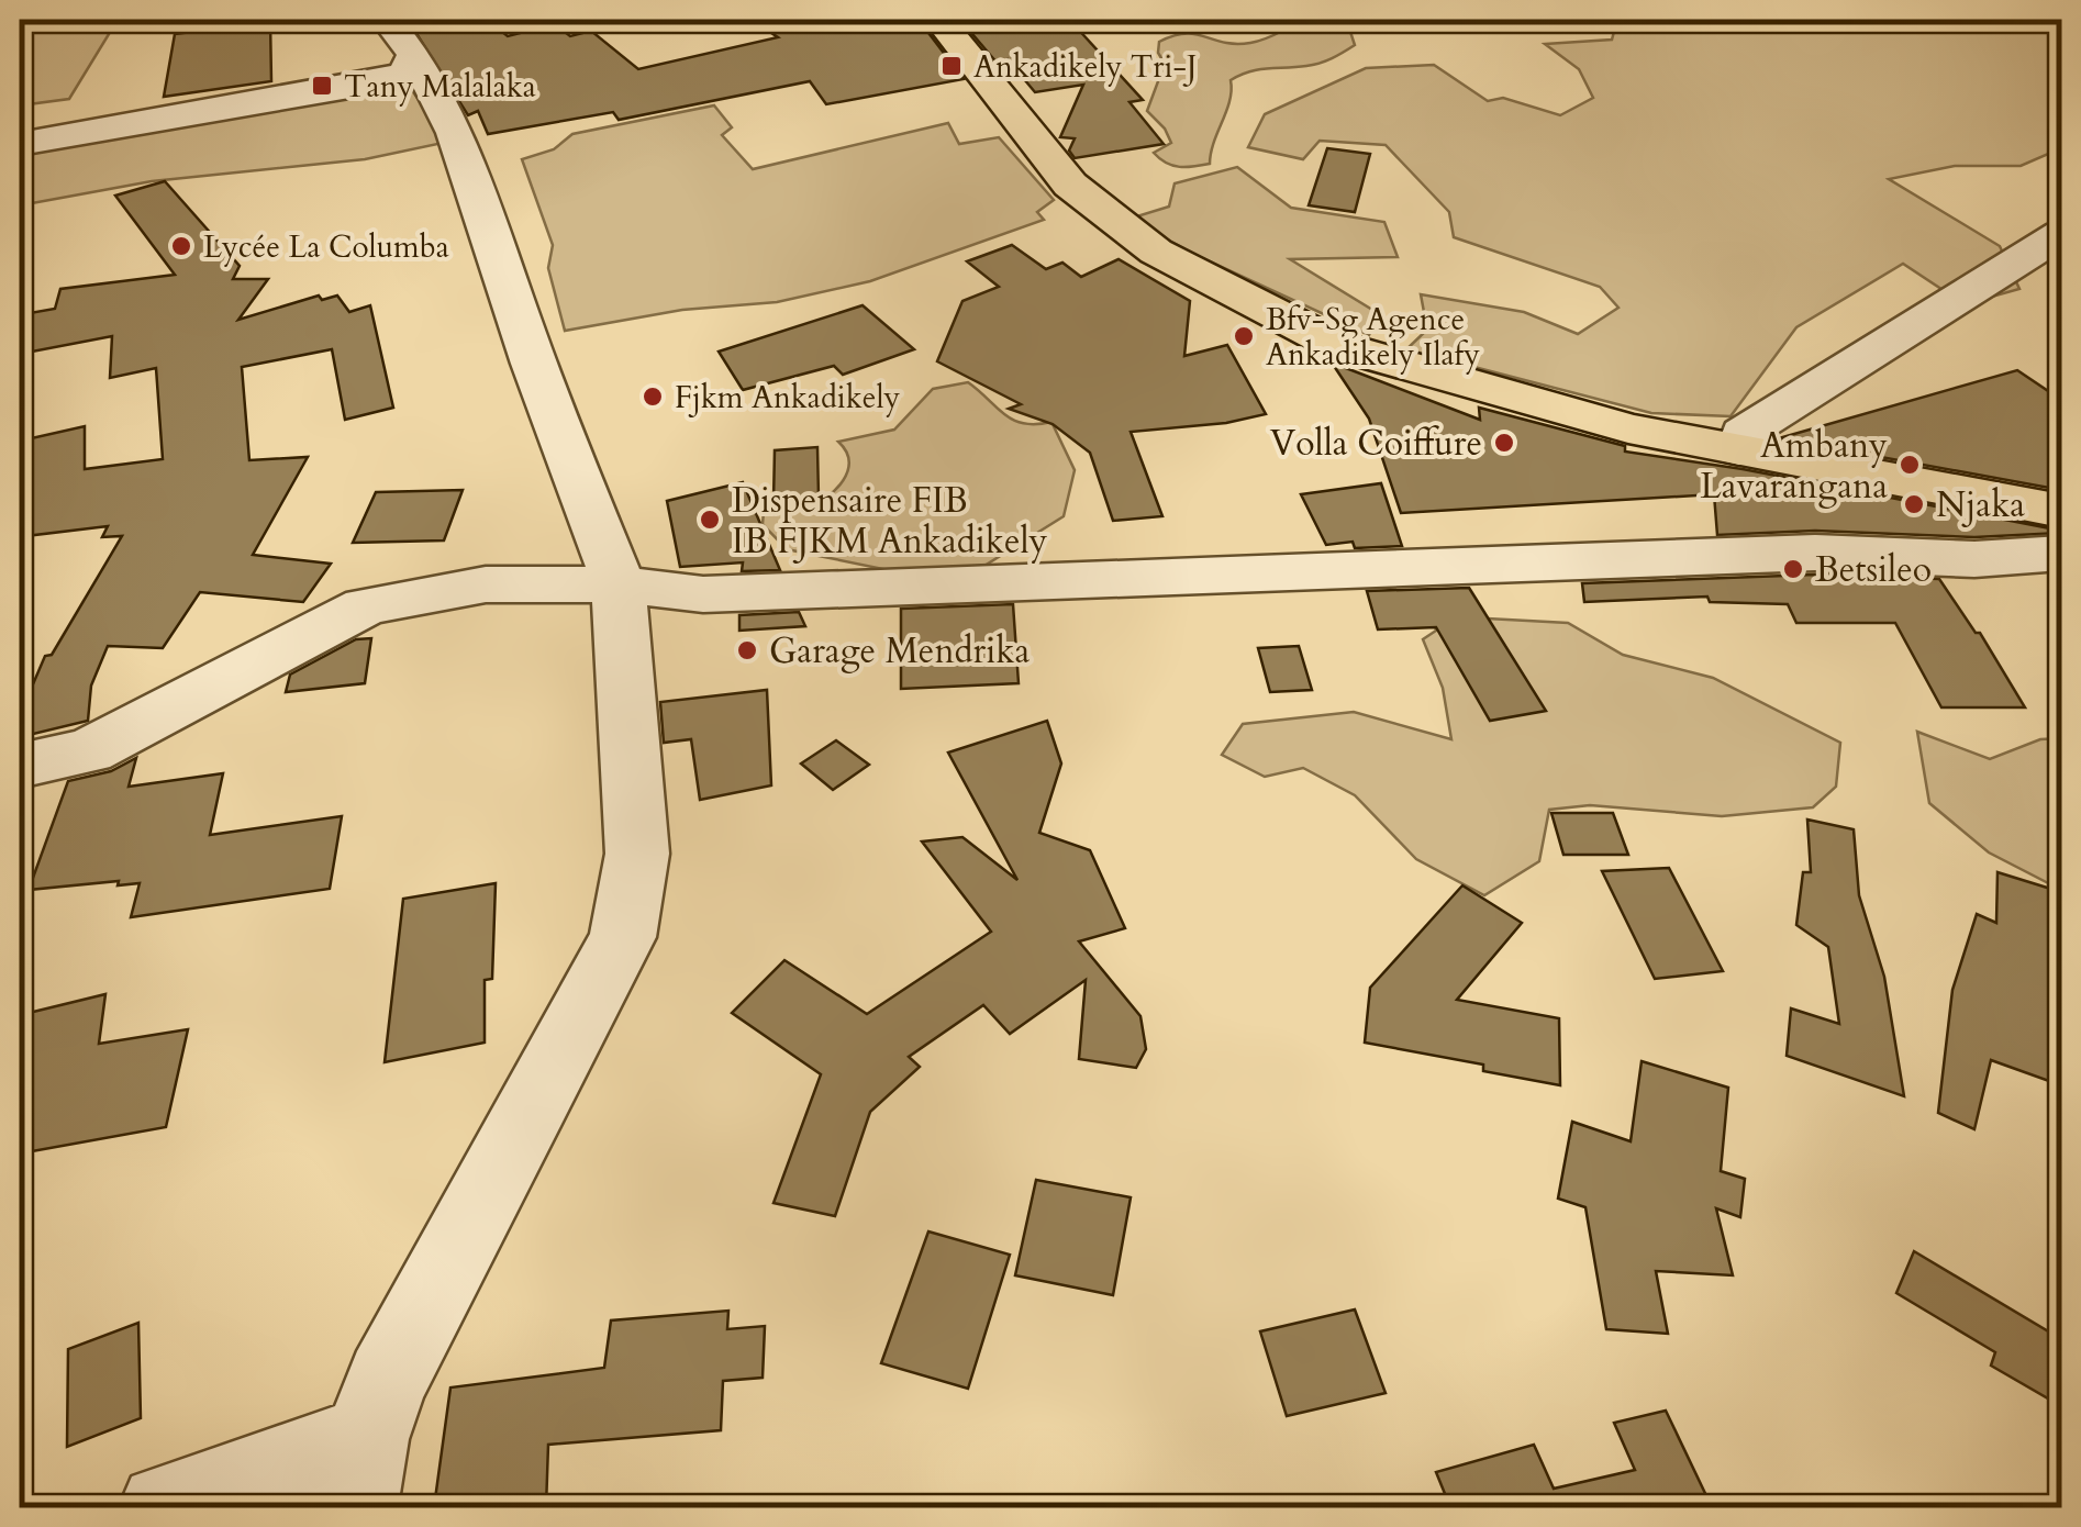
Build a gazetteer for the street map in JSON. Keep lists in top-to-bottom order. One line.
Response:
{"places":{"transit":["Ankadikely Tri-J","Tany Malalaka"],"other":["Lycée La Columba","Bfv-Sg Agence Ankadikely Ilafy","Fjkm Ankadikely","Volla Coiffure","Ambany Lavarangana","Njaka","Dispensaire FIB IB FJKM Ankadikely","Betsileo","Garage Mendrika"]}}
